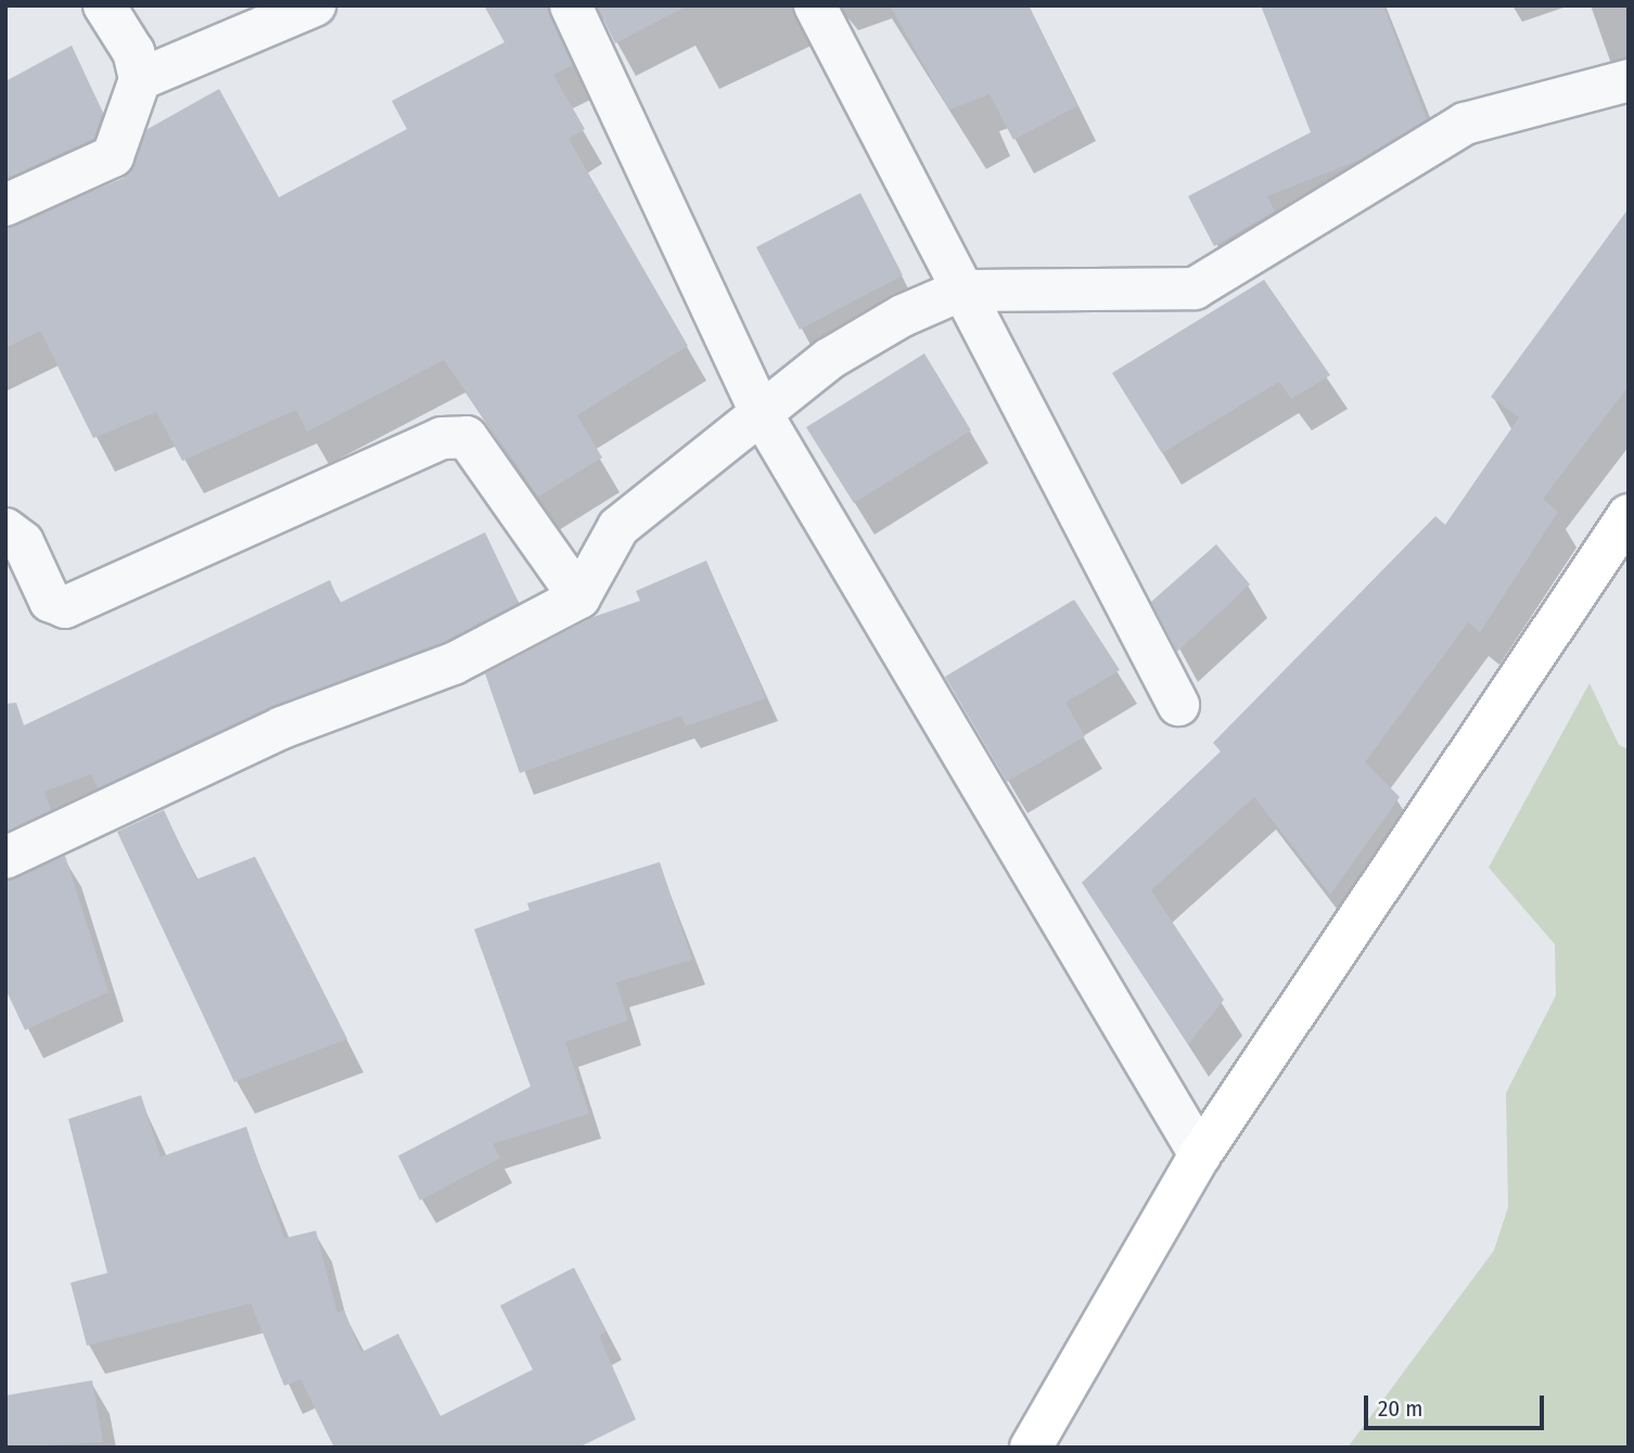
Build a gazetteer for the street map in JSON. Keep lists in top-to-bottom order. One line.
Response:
{"scale_bar":"20 m"}
